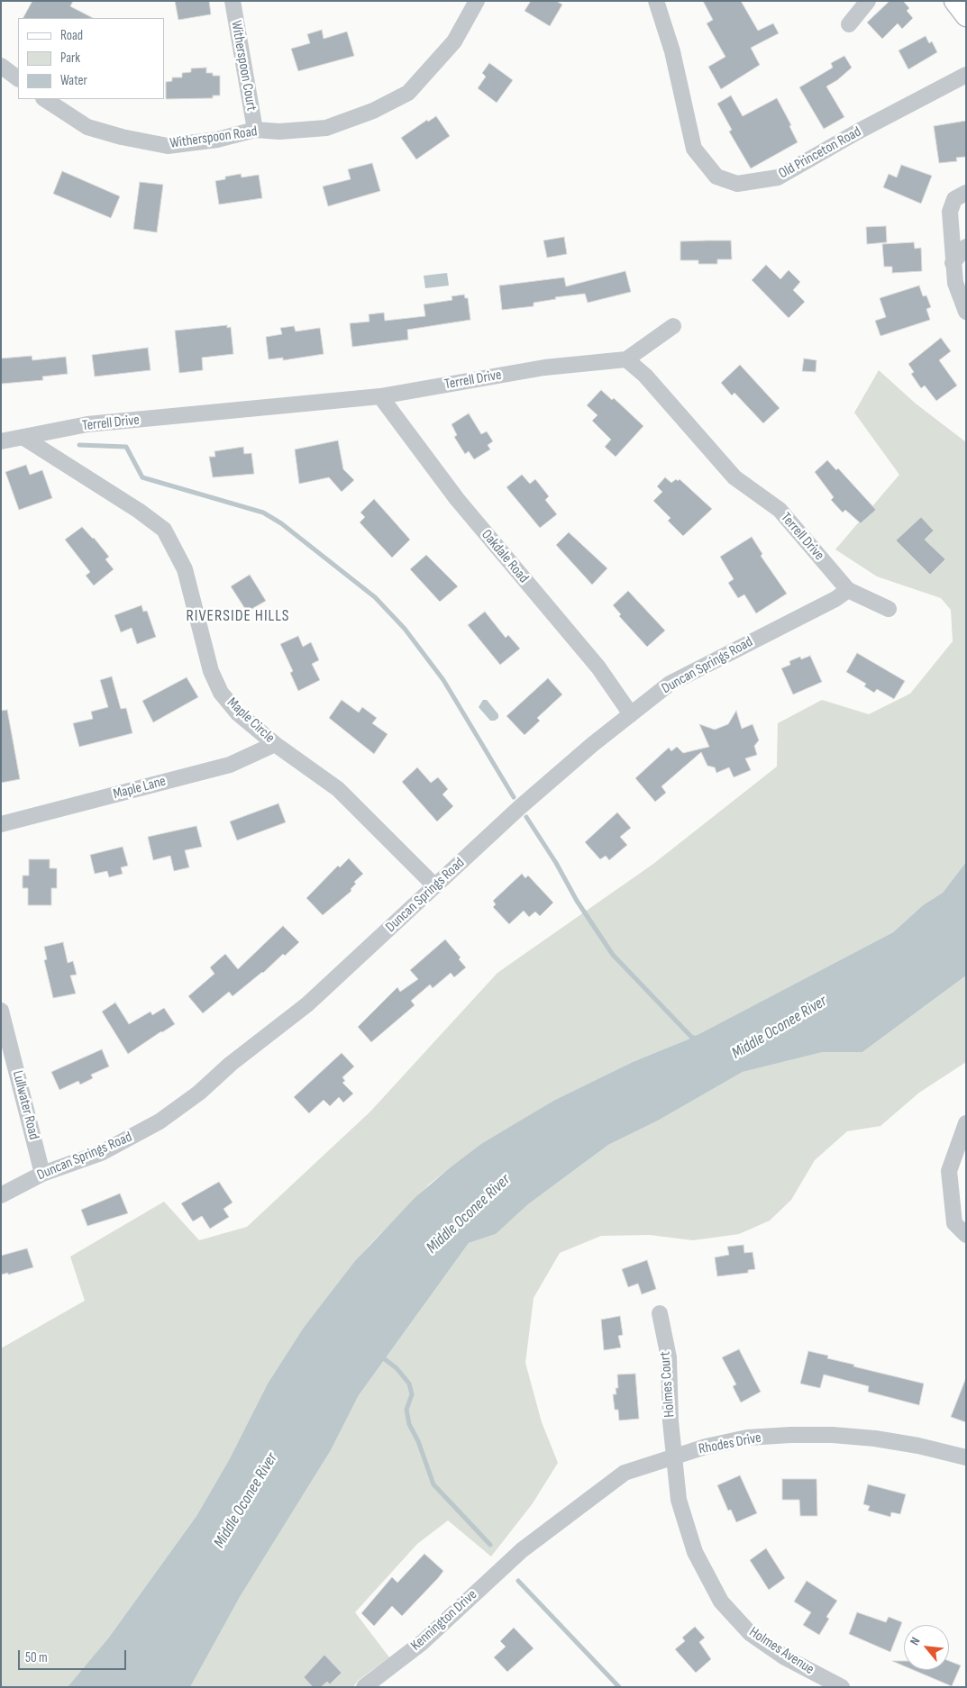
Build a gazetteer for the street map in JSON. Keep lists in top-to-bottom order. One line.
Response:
{"streets":{"street":["Witherspoon Court","Witherspoon Road","Old Princeton Road","Terrell Drive","Oakdale Road","Duncan Springs Road","Maple Circle","Maple Lane","Lullwater Road","Holmes Court","Rhodes Drive","Kennington Drive","Holmes Avenue"]},"crossings":[["Witherspoon Court","Witherspoon Road"],["Terrell Drive","Oakdale Road"],["Terrell Drive","Duncan Springs Road"],["Terrell Drive","Maple Circle"],["Oakdale Road","Duncan Springs Road"],["Duncan Springs Road","Maple Circle"],["Duncan Springs Road","Lullwater Road"],["Maple Circle","Maple Lane"],["Holmes Court","Rhodes Drive"],["Holmes Court","Holmes Avenue"],["Rhodes Drive","Kennington Drive"],["Rhodes Drive","Holmes Avenue"]],"districts":["RIVERSIDE HILLS"],"water":["Middle Oconee River"],"legend":["Road","Park","Water"],"scale_bar":"50 m","north":"top left"}
